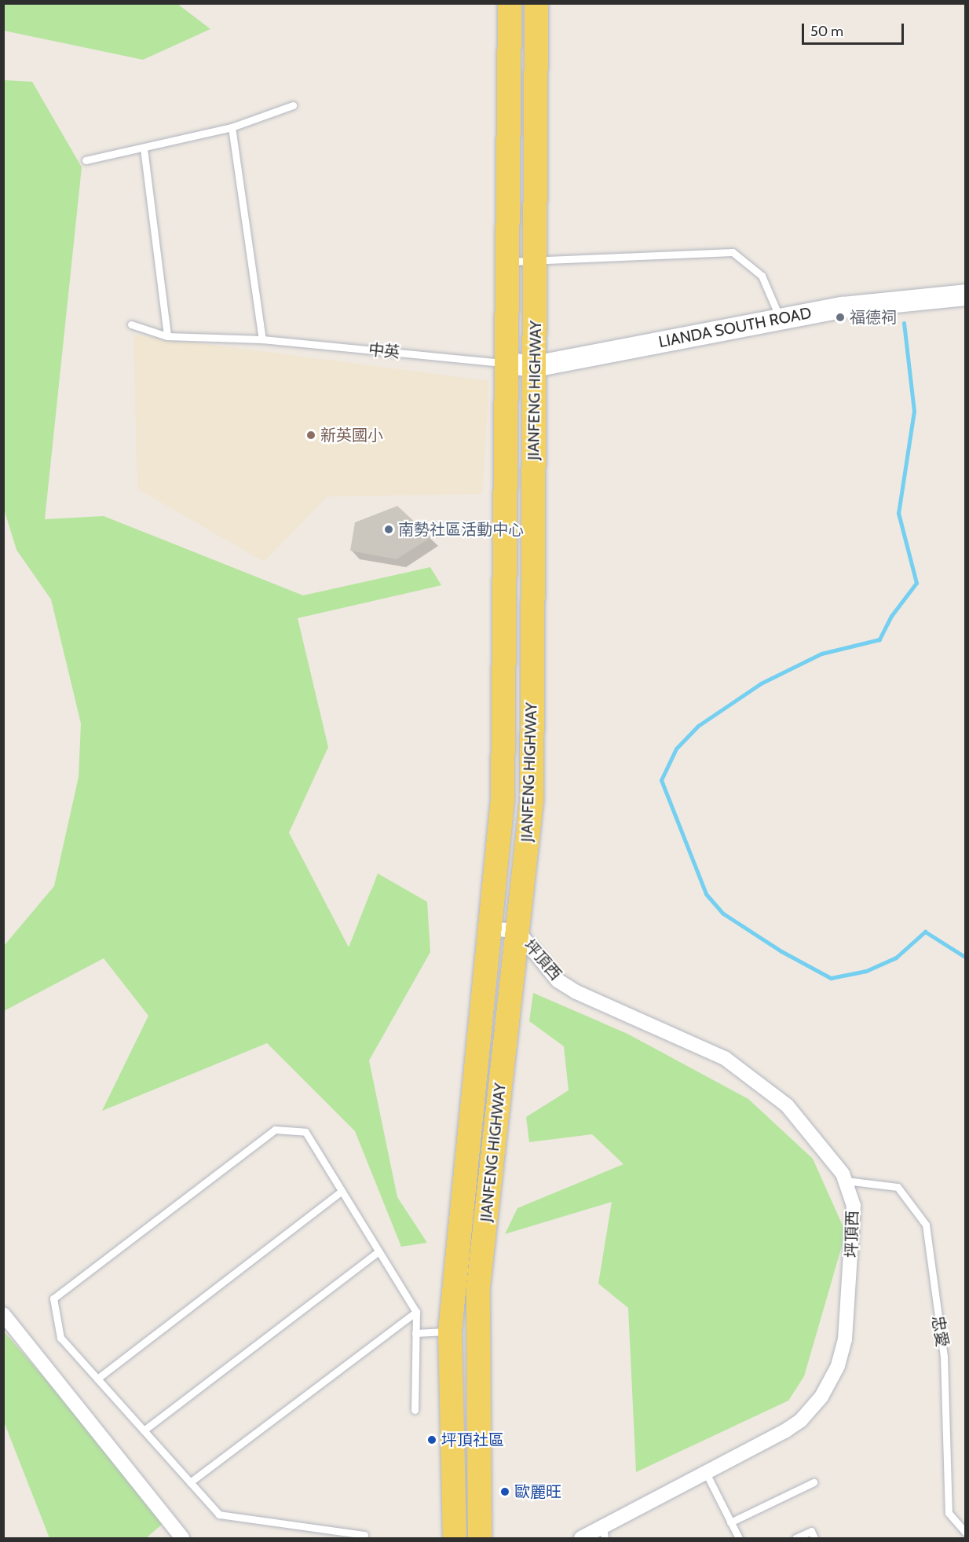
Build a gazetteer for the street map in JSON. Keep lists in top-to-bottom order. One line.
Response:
{"streets":{"main road":["JIANFENG HIGHWAY"],"street":["LIANDA SOUTH ROAD","坪頂西"],"lane":["中英","忠愛"]},"crossings":[["LIANDA SOUTH ROAD","中英"],["LIANDA SOUTH ROAD","JIANFENG HIGHWAY"],["中英","JIANFENG HIGHWAY"],["JIANFENG HIGHWAY","坪頂西"],["坪頂西","忠愛"]],"places":["福德祠","新英國小","南勢社區活動中心","坪頂社區","歐麗旺"],"scale_bar":"50 m"}
